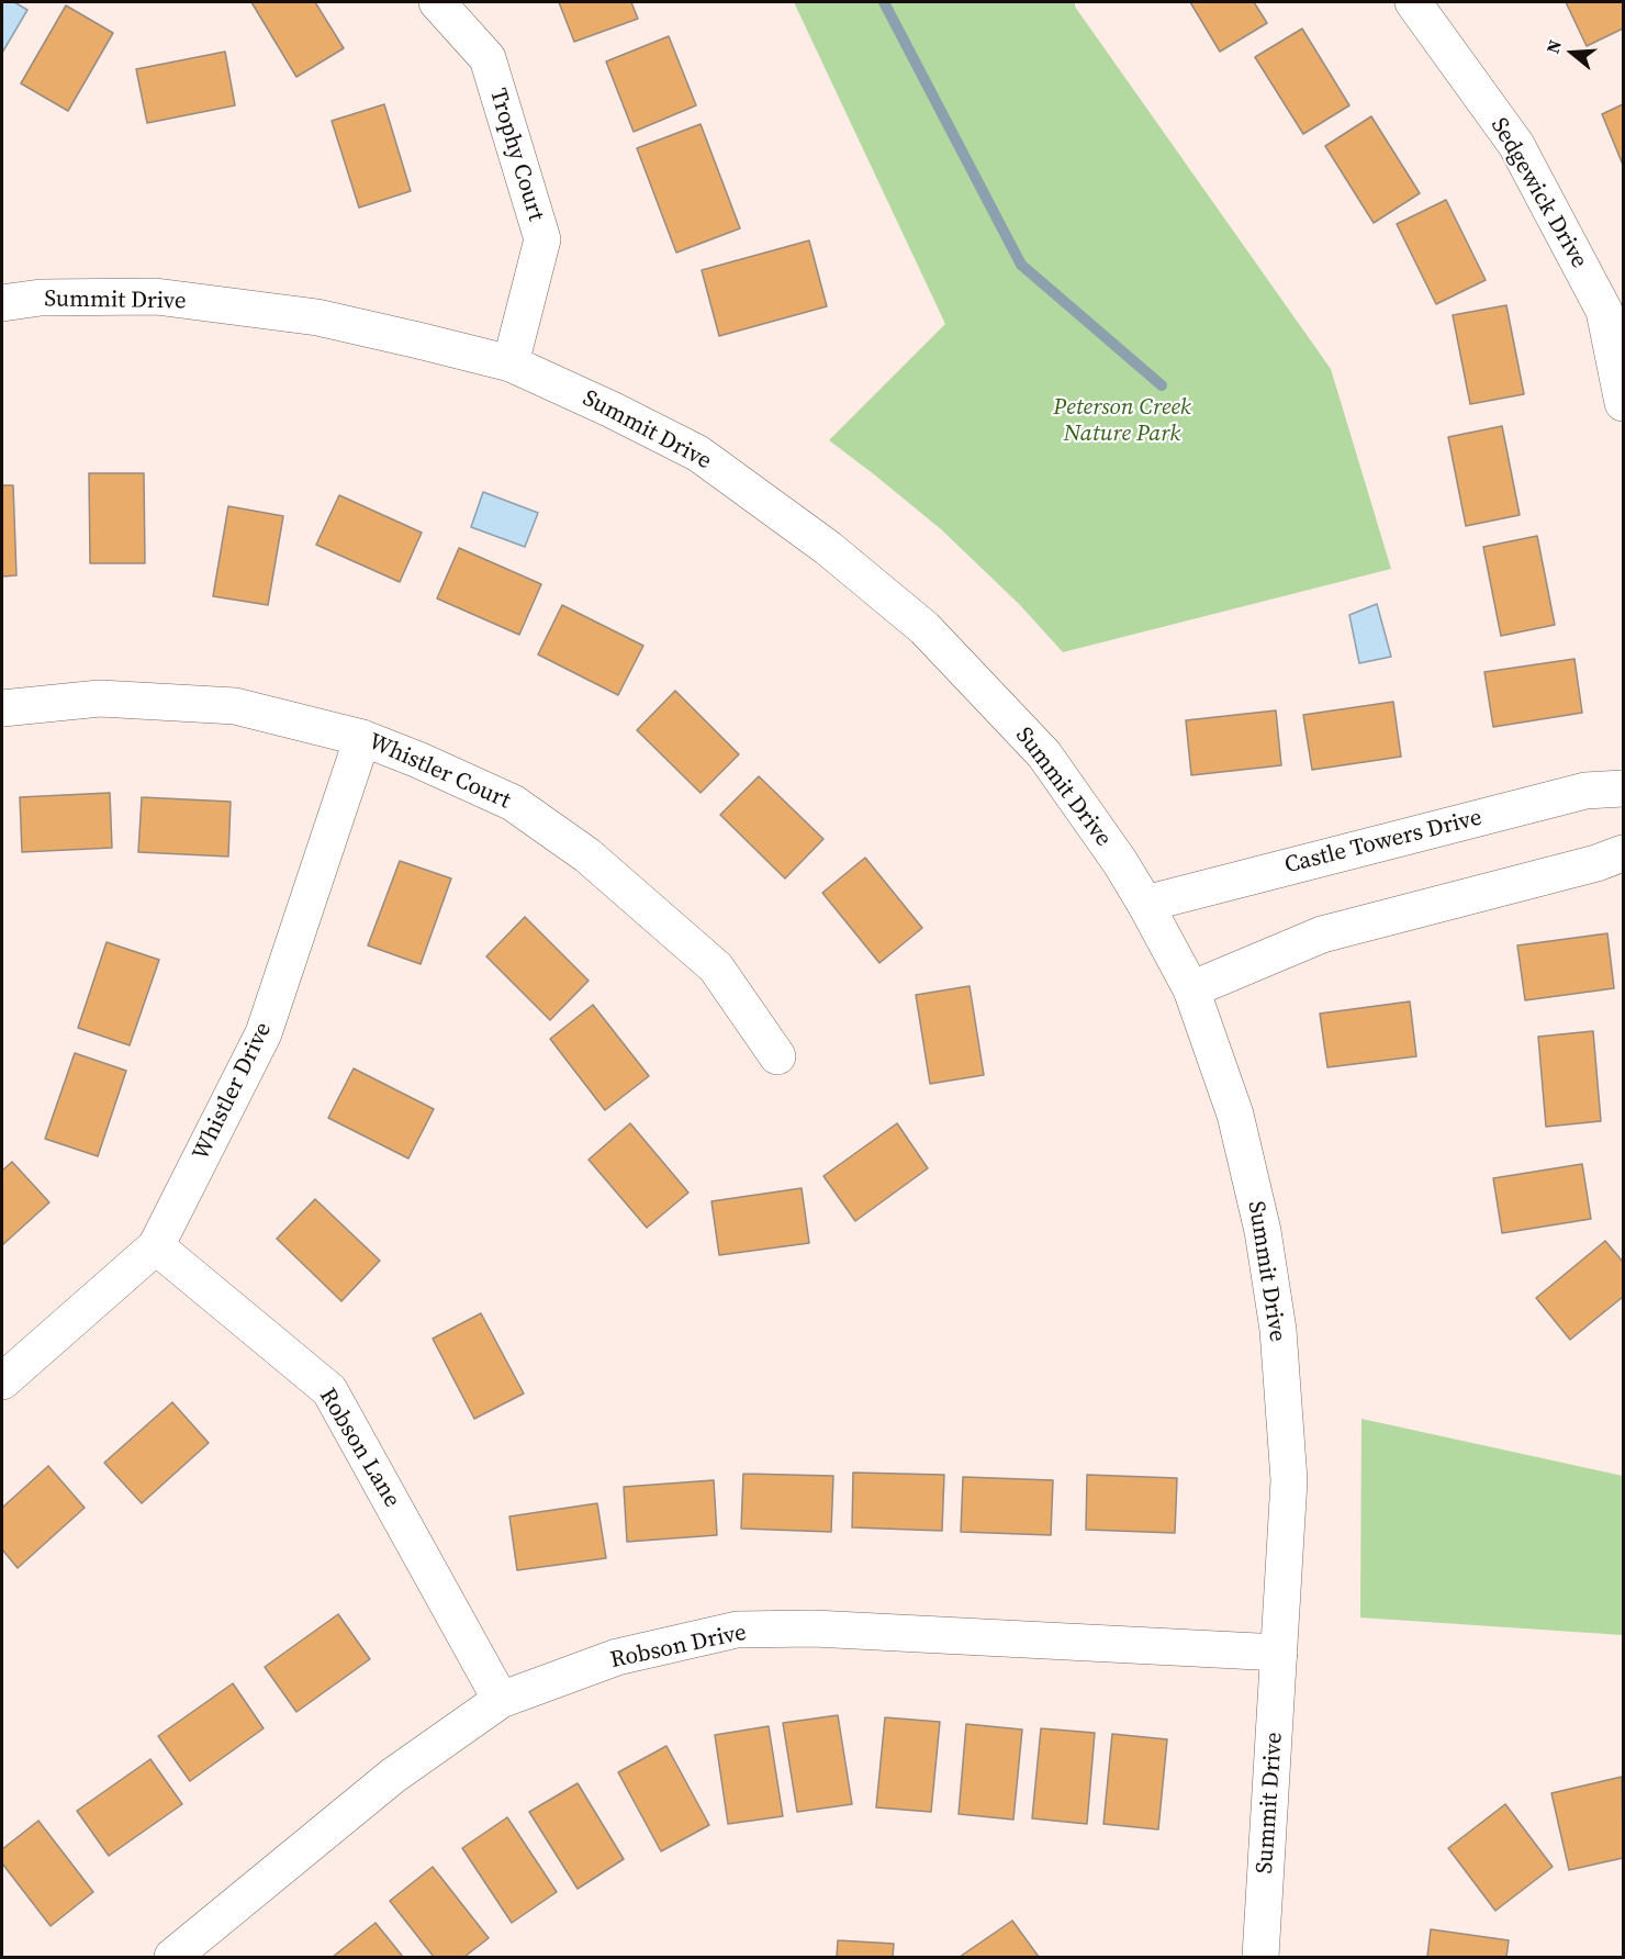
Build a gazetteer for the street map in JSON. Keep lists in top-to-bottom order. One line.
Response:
{"streets":{"street":["Trophy Court","Sedgewick Drive","Summit Drive","Whistler Court","Castle Towers Drive","Whistler Drive","Robson Lane","Robson Drive"]},"crossings":[["Trophy Court","Summit Drive"],["Summit Drive","Castle Towers Drive"],["Summit Drive","Robson Drive"],["Whistler Court","Whistler Drive"],["Whistler Drive","Robson Lane"],["Robson Lane","Robson Drive"]],"parks":["Peterson Creek Nature Park"],"north":"left"}
